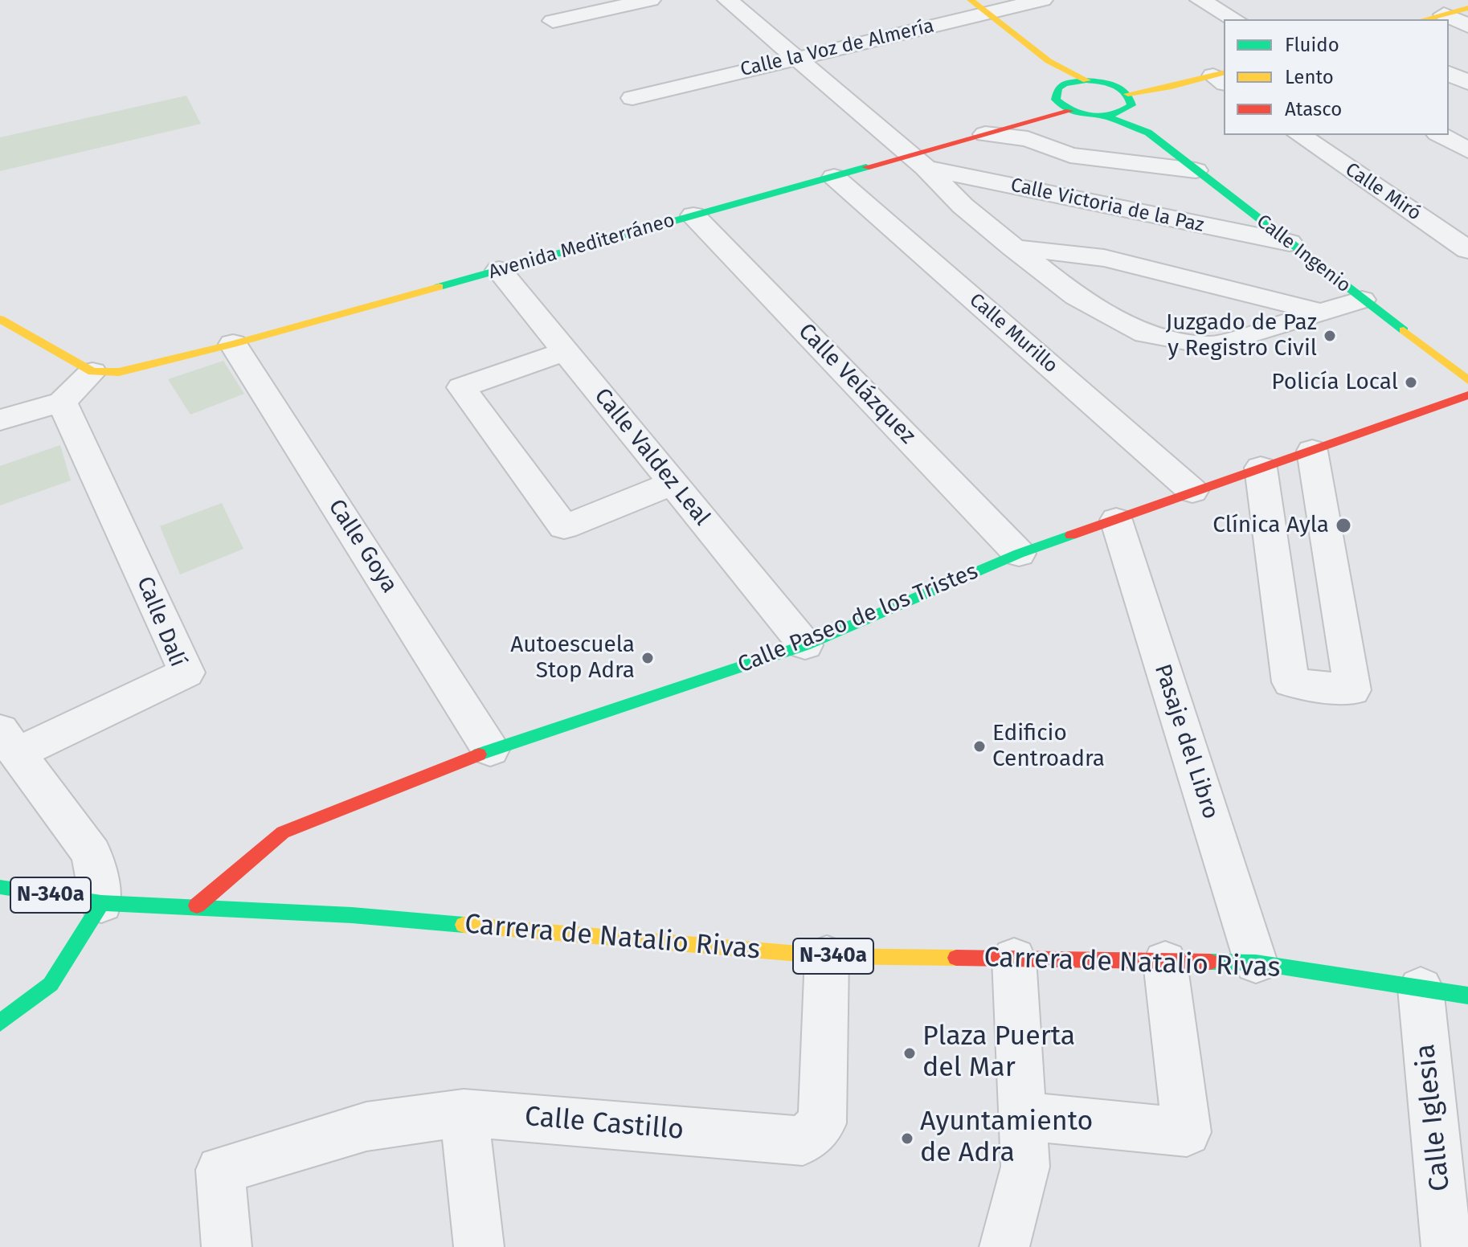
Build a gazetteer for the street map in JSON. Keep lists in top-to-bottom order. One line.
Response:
{"streets":{"main road":["Avenida Mediterráneo","Calle Ingenio","Calle Paseo de los Tristes","N-340a","Carrera de Natalio Rivas"],"street":["Calle la Voz de Almería","Calle Miró","Calle Victoria de la Paz","Calle Murillo","Calle Velázquez","Calle Valdez Leal","Calle Goya","Calle Dalí","Pasaje del Libro","Calle Iglesia","Calle Castillo"]},"crossings":[["Calle Victoria de la Paz","Avenida Mediterráneo"],["Calle Victoria de la Paz","Calle Ingenio"],["Avenida Mediterráneo","Calle Ingenio"],["Avenida Mediterráneo","Calle Murillo"],["Avenida Mediterráneo","Calle Velázquez"],["Avenida Mediterráneo","Calle Valdez Leal"],["Avenida Mediterráneo","Calle Goya"],["Calle Murillo","Calle Paseo de los Tristes"],["Calle Velázquez","Calle Paseo de los Tristes"],["Calle Valdez Leal","Calle Paseo de los Tristes"],["Calle Goya","Calle Paseo de los Tristes"],["Calle Paseo de los Tristes","Pasaje del Libro"],["Calle Paseo de los Tristes","Carrera de Natalio Rivas"],["Pasaje del Libro","Carrera de Natalio Rivas"],["N-340a","Carrera de Natalio Rivas"],["Carrera de Natalio Rivas","Calle Iglesia"],["Carrera de Natalio Rivas","Calle Castillo"]],"places":["Juzgado de Paz y Registro Civil","Policía Local","Clínica Ayla","Autoescuela Stop Adra","Edificio Centroadra","Plaza Puerta del Mar","Ayuntamiento de Adra"],"legend":["Fluido","Lento","Atasco"]}
